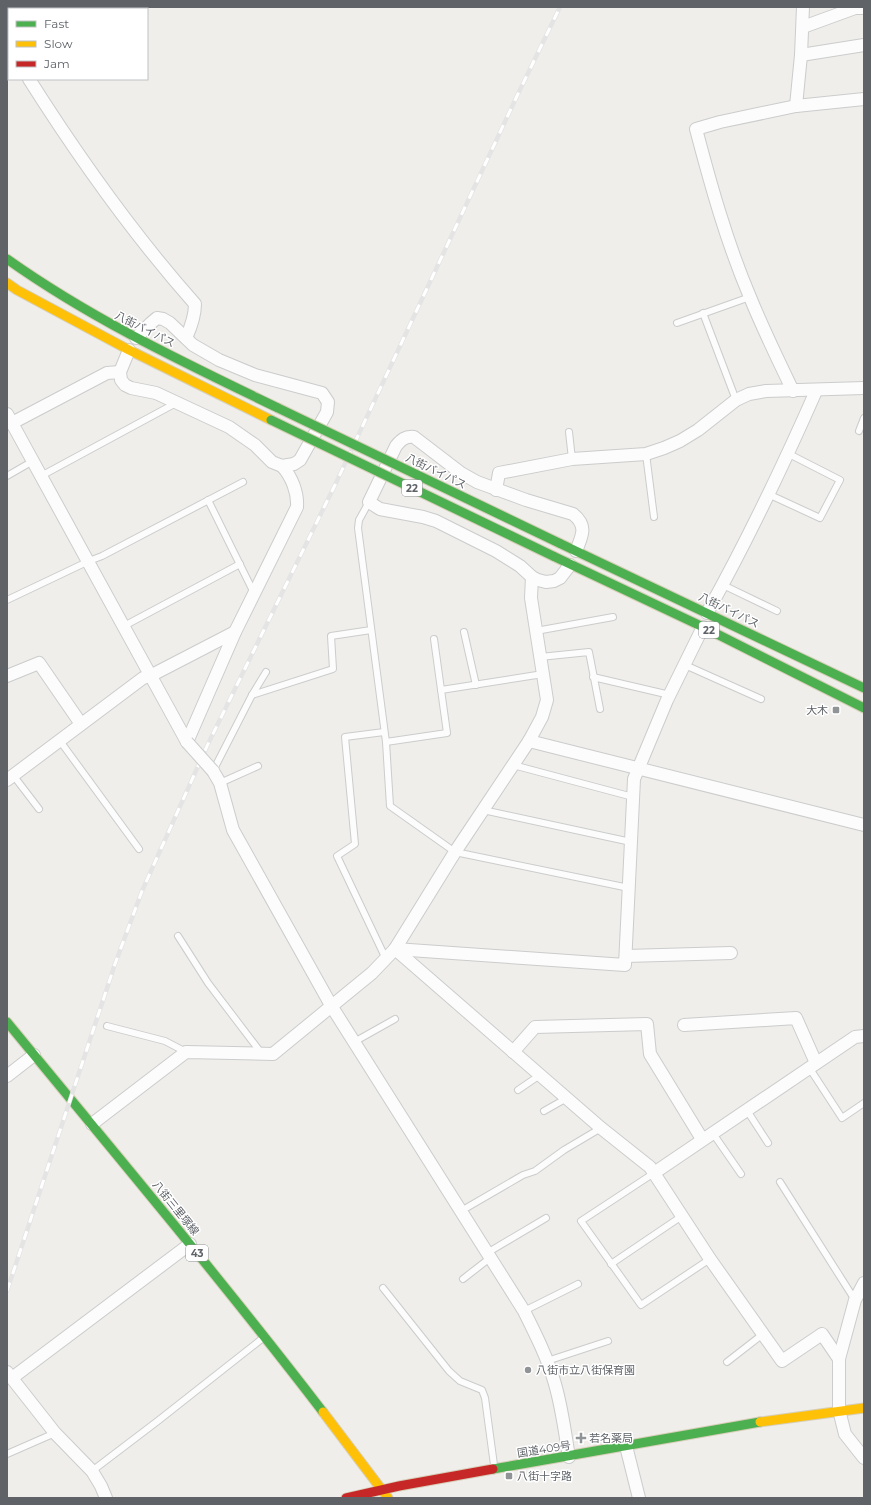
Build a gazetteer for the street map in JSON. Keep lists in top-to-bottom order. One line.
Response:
{"streets":{"main road":["八街バイパス","22","八街三里塚線","43","国道409号"]},"crossings":[["八街三里塚線","国道409号"]],"places":{"transit":["大木","八街十字路"],"other":["八街市立八街保育園"],"health":["若名薬局"]},"legend":["Fast","Slow","Jam"]}
